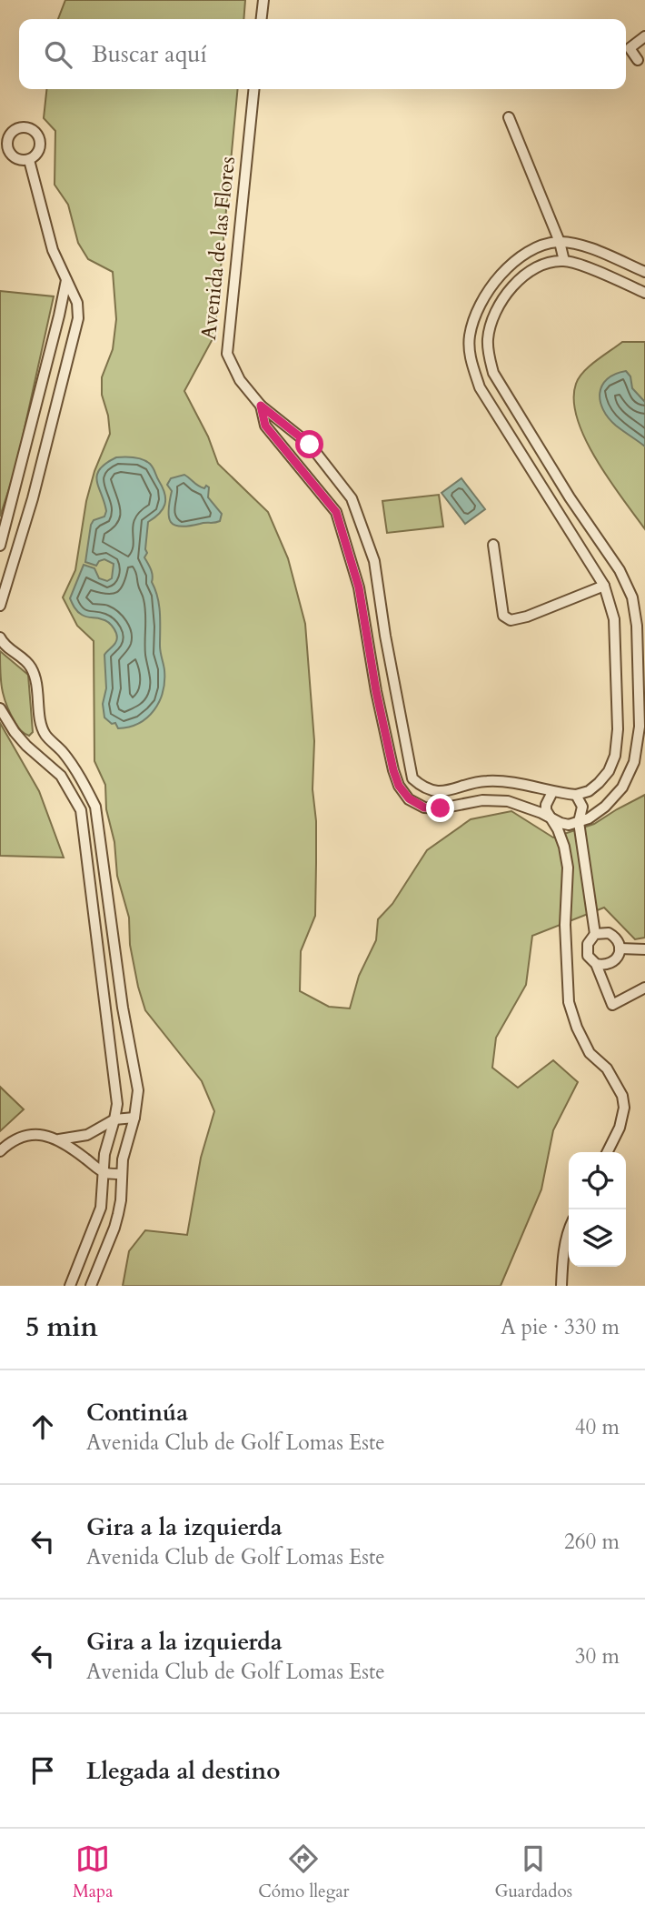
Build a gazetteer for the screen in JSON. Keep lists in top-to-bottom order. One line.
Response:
{"streets":{"street":["Avenida de las Flores"]},"page":{"search":"Buscar aquí","heading":["5 min","A pie · 330 m"],"list":[["Continúa","Avenida Club de Golf Lomas Este","40 m"],["Gira a la izquierda","Avenida Club de Golf Lomas Este","260 m"],["Gira a la izquierda","Avenida Club de Golf Lomas Este","30 m"],"Llegada al destino"],"nav":["Mapa","Cómo llegar","Guardados"]}}
